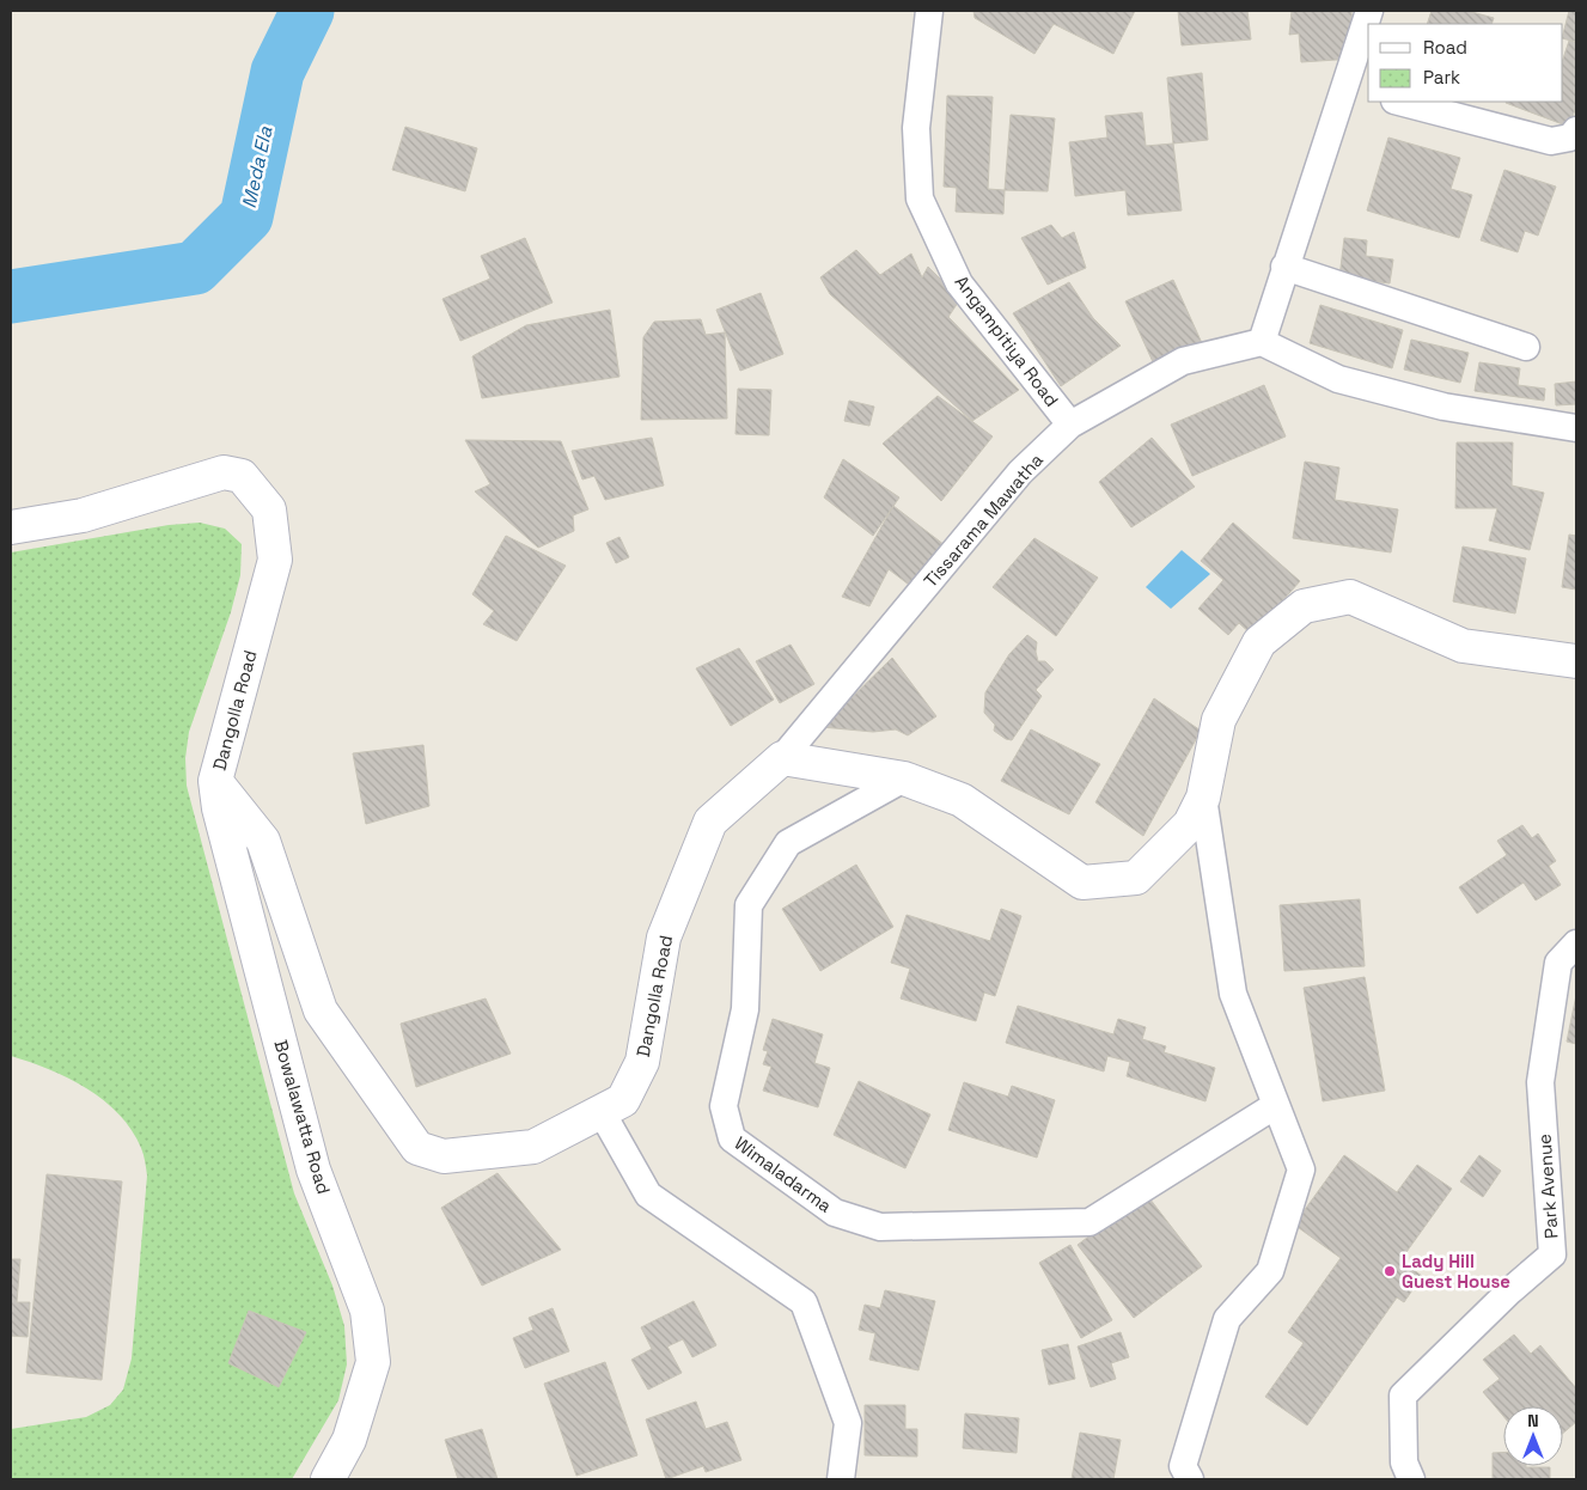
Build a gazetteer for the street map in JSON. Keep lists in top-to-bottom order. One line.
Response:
{"streets":{"street":["Angampitiya Road","Tissarama Mawatha","Dangolla Road","Bowalawatta Road","Wimaladarma","Park Avenue"]},"crossings":[["Angampitiya Road","Tissarama Mawatha"],["Tissarama Mawatha","Dangolla Road"],["Dangolla Road","Bowalawatta Road"]],"water":["Meda Ela"],"places":["Lady Hill Guest House"],"legend":["Road","Park"],"north":"top"}
